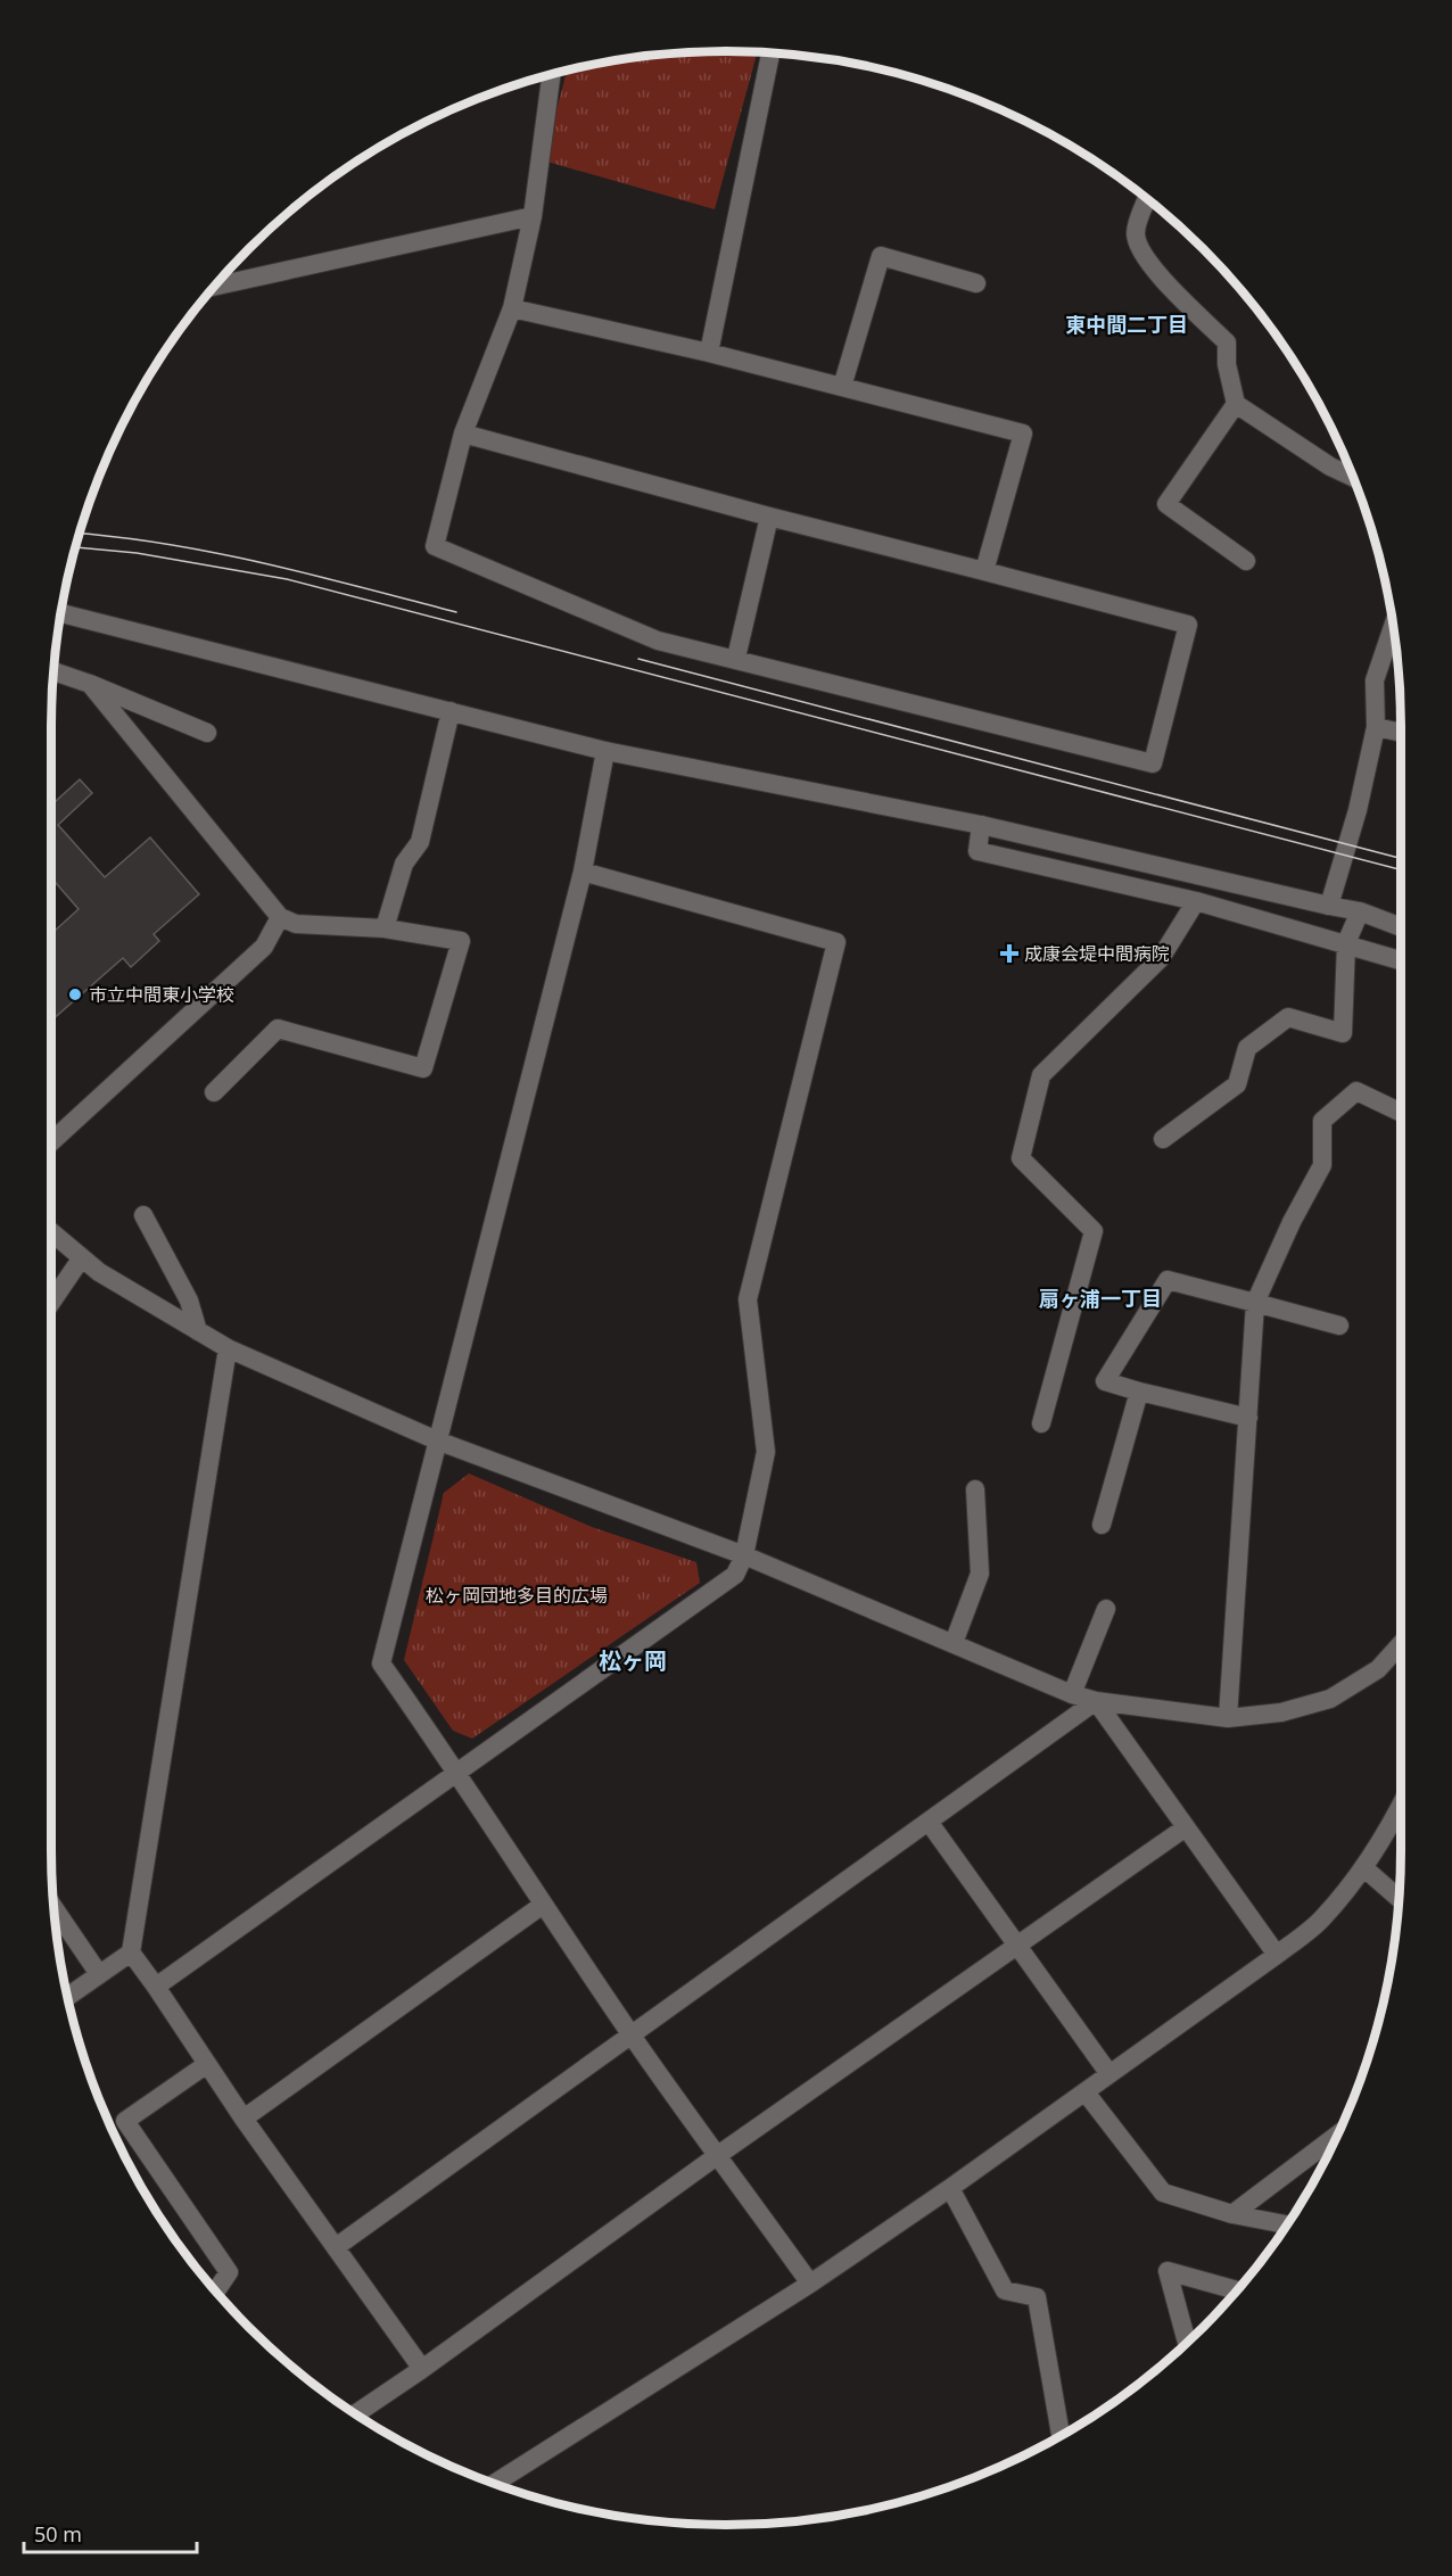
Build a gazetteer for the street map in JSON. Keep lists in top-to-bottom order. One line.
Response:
{"districts":["東中間二丁目","扇ヶ浦一丁目","松ヶ岡"],"parks":["松ヶ岡団地多目的広場"],"places":{"health":["成康会堤中間病院"],"other":["市立中間東小学校"]},"scale_bar":"50 m"}
